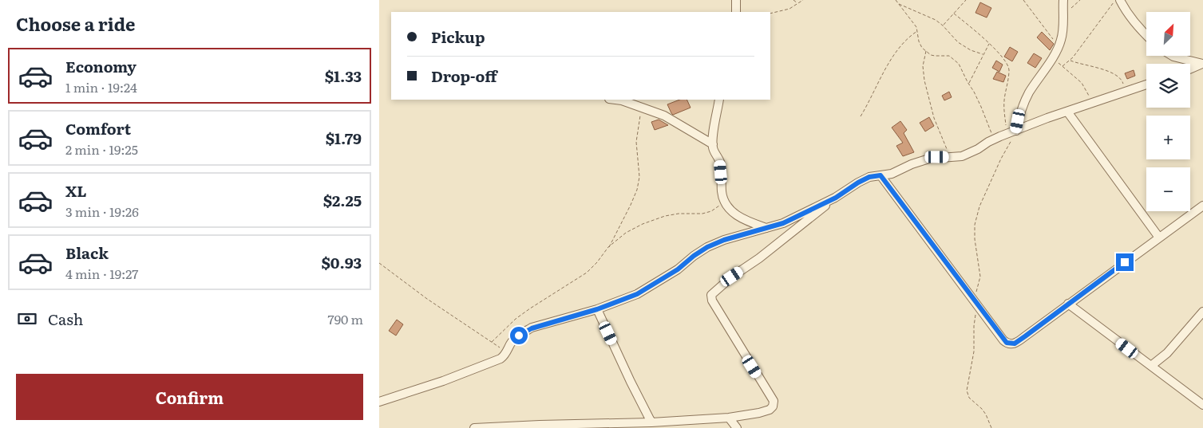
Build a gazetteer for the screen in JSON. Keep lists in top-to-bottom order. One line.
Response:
{"north":"top right","page":{"heading":"Choose a ride","map_buttons":["+","−"],"banner":["Pickup","Drop-off"],"list":[{"name":"Economy","note":"1 min · 19:24","value":"$1.33"},{"name":"Comfort","note":"2 min · 19:25","value":"$1.79"},{"name":"XL","note":"3 min · 19:26","value":"$2.25"},{"name":"Black","note":"4 min · 19:27","value":"$0.93"}],"pay":["Cash","790 m"],"buttons":"Confirm"}}
